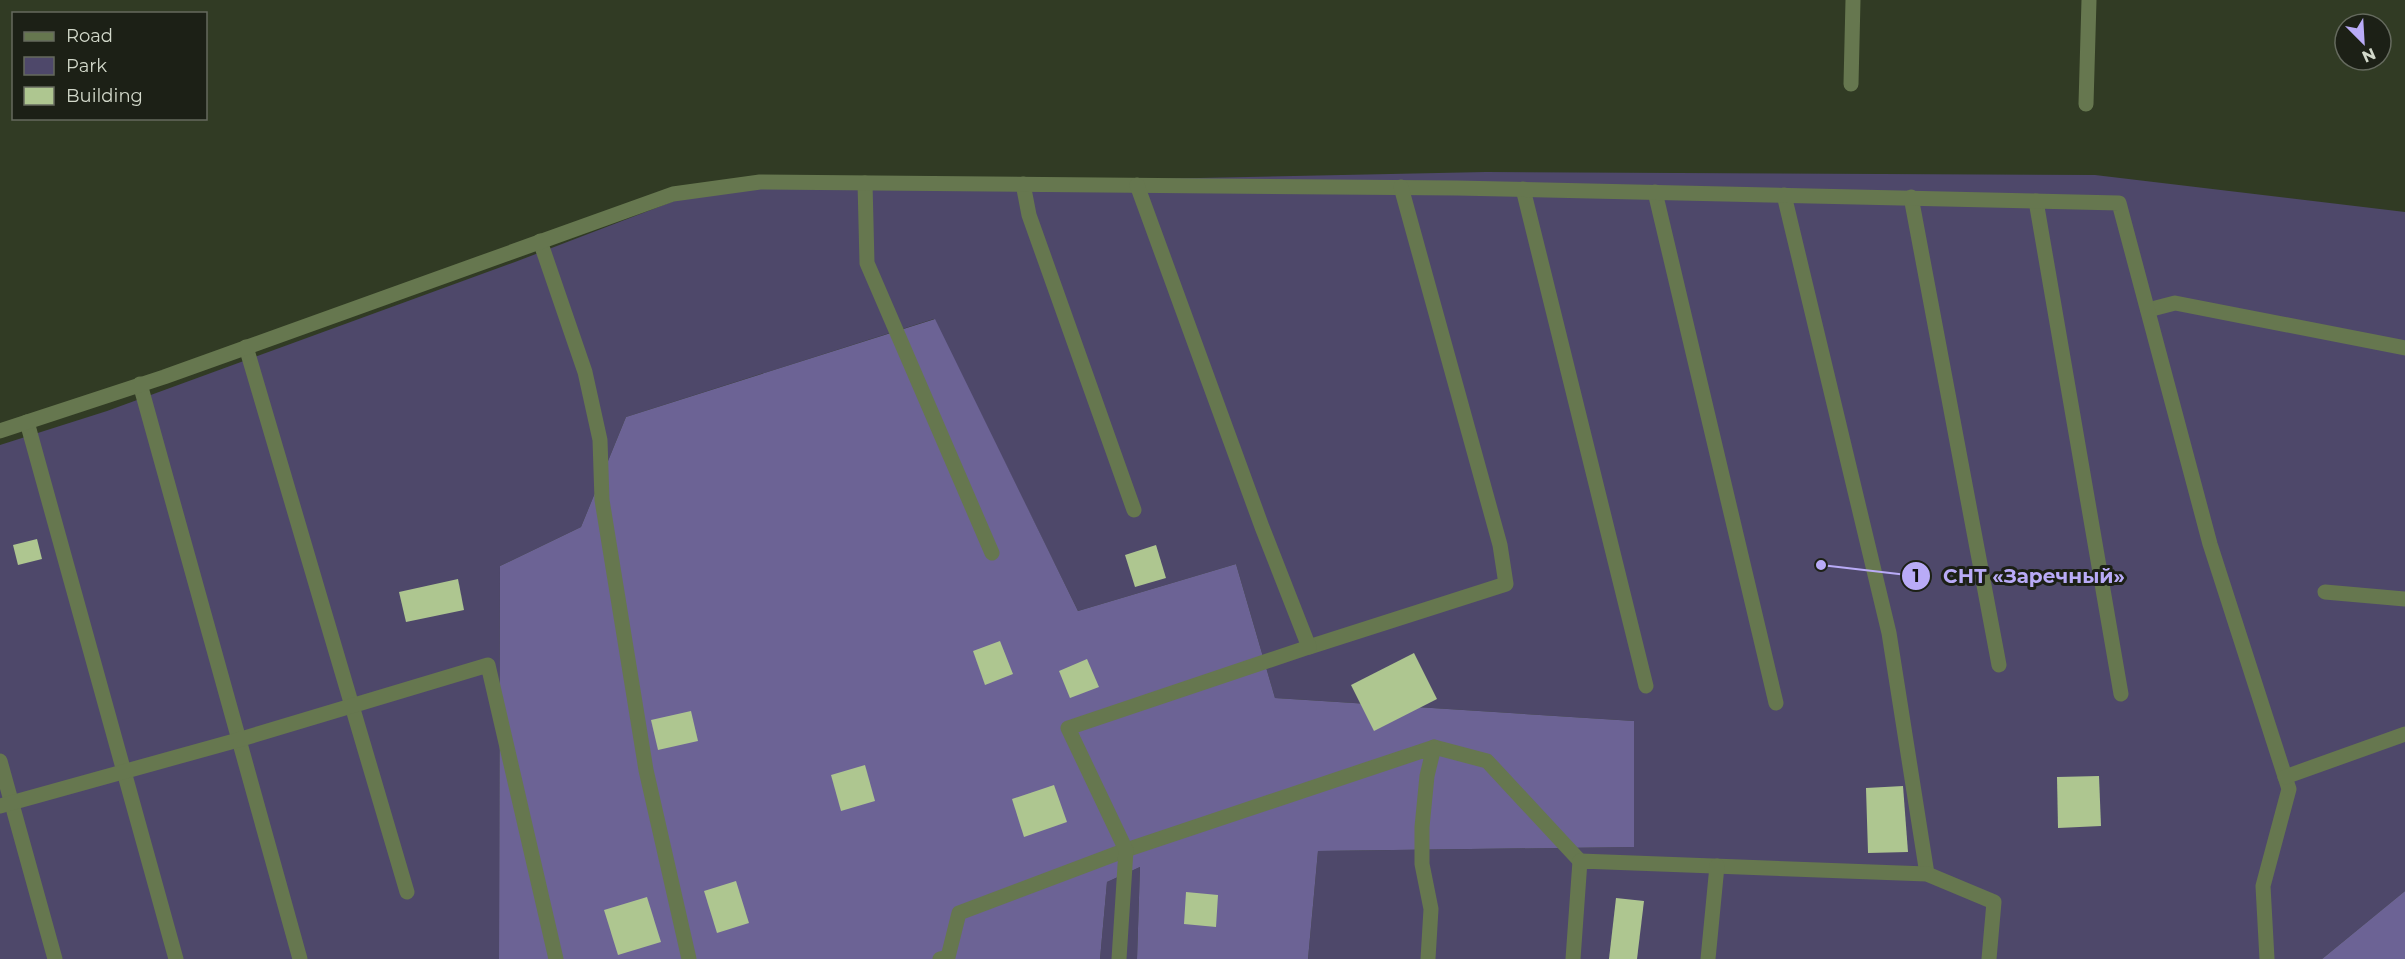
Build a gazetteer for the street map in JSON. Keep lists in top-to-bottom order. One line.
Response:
{"places":["СНТ «Заречный»"],"legend":["Road","Park","Building"],"north":"bottom right"}
